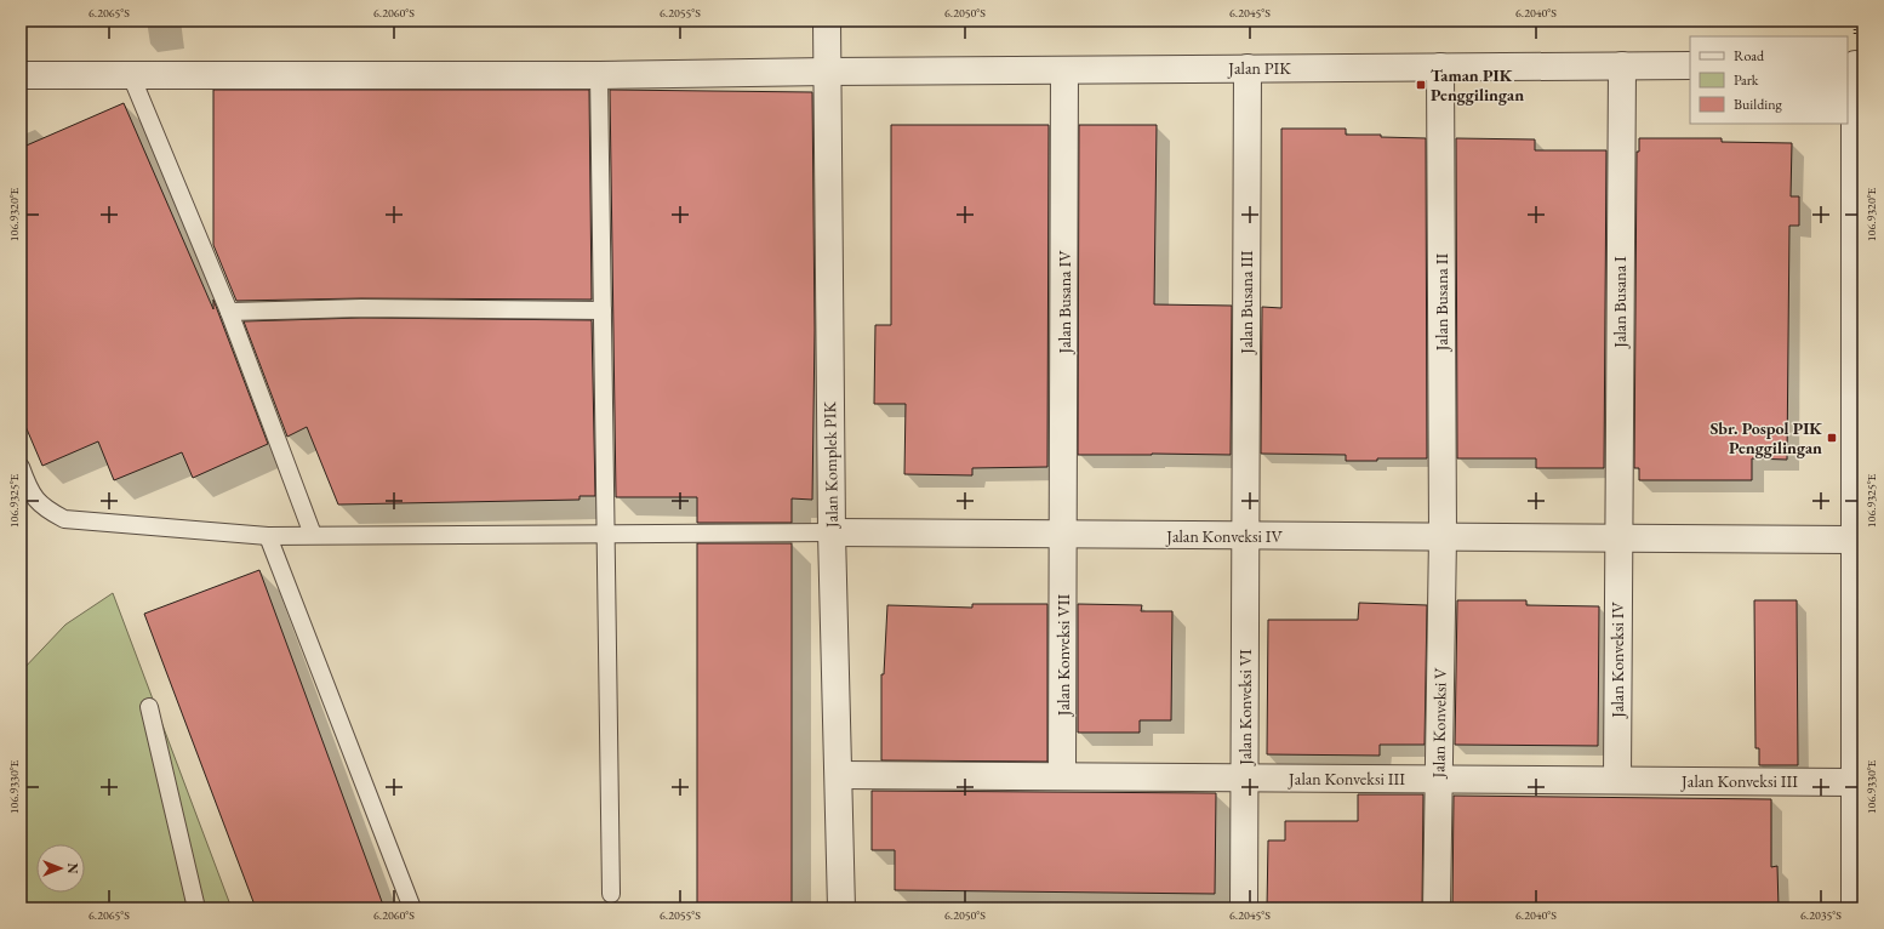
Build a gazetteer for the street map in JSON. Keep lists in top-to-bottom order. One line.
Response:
{"streets":{"street":["Jalan PIK","Jalan Busana IV","Jalan Busana III","Jalan Busana II","Jalan Busana I","Jalan Komplek PIK","Jalan Konveksi IV","Jalan Konveksi VII","Jalan Konveksi VI","Jalan Konveksi V","Jalan Konveksi III"]},"crossings":[["Jalan PIK","Jalan Busana IV"],["Jalan PIK","Jalan Busana III"],["Jalan PIK","Jalan Busana II"],["Jalan PIK","Jalan Busana I"],["Jalan PIK","Jalan Komplek PIK"],["Jalan Busana IV","Jalan Konveksi IV"],["Jalan Busana IV","Jalan Konveksi VII"],["Jalan Busana III","Jalan Konveksi IV"],["Jalan Busana III","Jalan Konveksi VI"],["Jalan Busana II","Jalan Konveksi IV"],["Jalan Busana II","Jalan Konveksi V"],["Jalan Busana I","Jalan Konveksi IV"],["Jalan Komplek PIK","Jalan Konveksi IV"],["Jalan Komplek PIK","Jalan Konveksi III"],["Jalan Konveksi IV","Jalan Konveksi VII"],["Jalan Konveksi IV","Jalan Konveksi VI"],["Jalan Konveksi IV","Jalan Konveksi V"],["Jalan Konveksi IV","Jalan Konveksi III"],["Jalan Konveksi VII","Jalan Konveksi III"],["Jalan Konveksi VI","Jalan Konveksi III"],["Jalan Konveksi V","Jalan Konveksi III"]],"places":{"transit":["Taman PIK Penggilingan","Sbr. Pospol PIK Penggilingan"]},"legend":["Road","Park","Building"],"north":"right","coordinates":["6.2065°S","6.2060°S","6.2055°S","6.2050°S","6.2045°S","6.2040°S","106.9320°E","106.9325°E","106.9330°E","6.2035°S"]}
